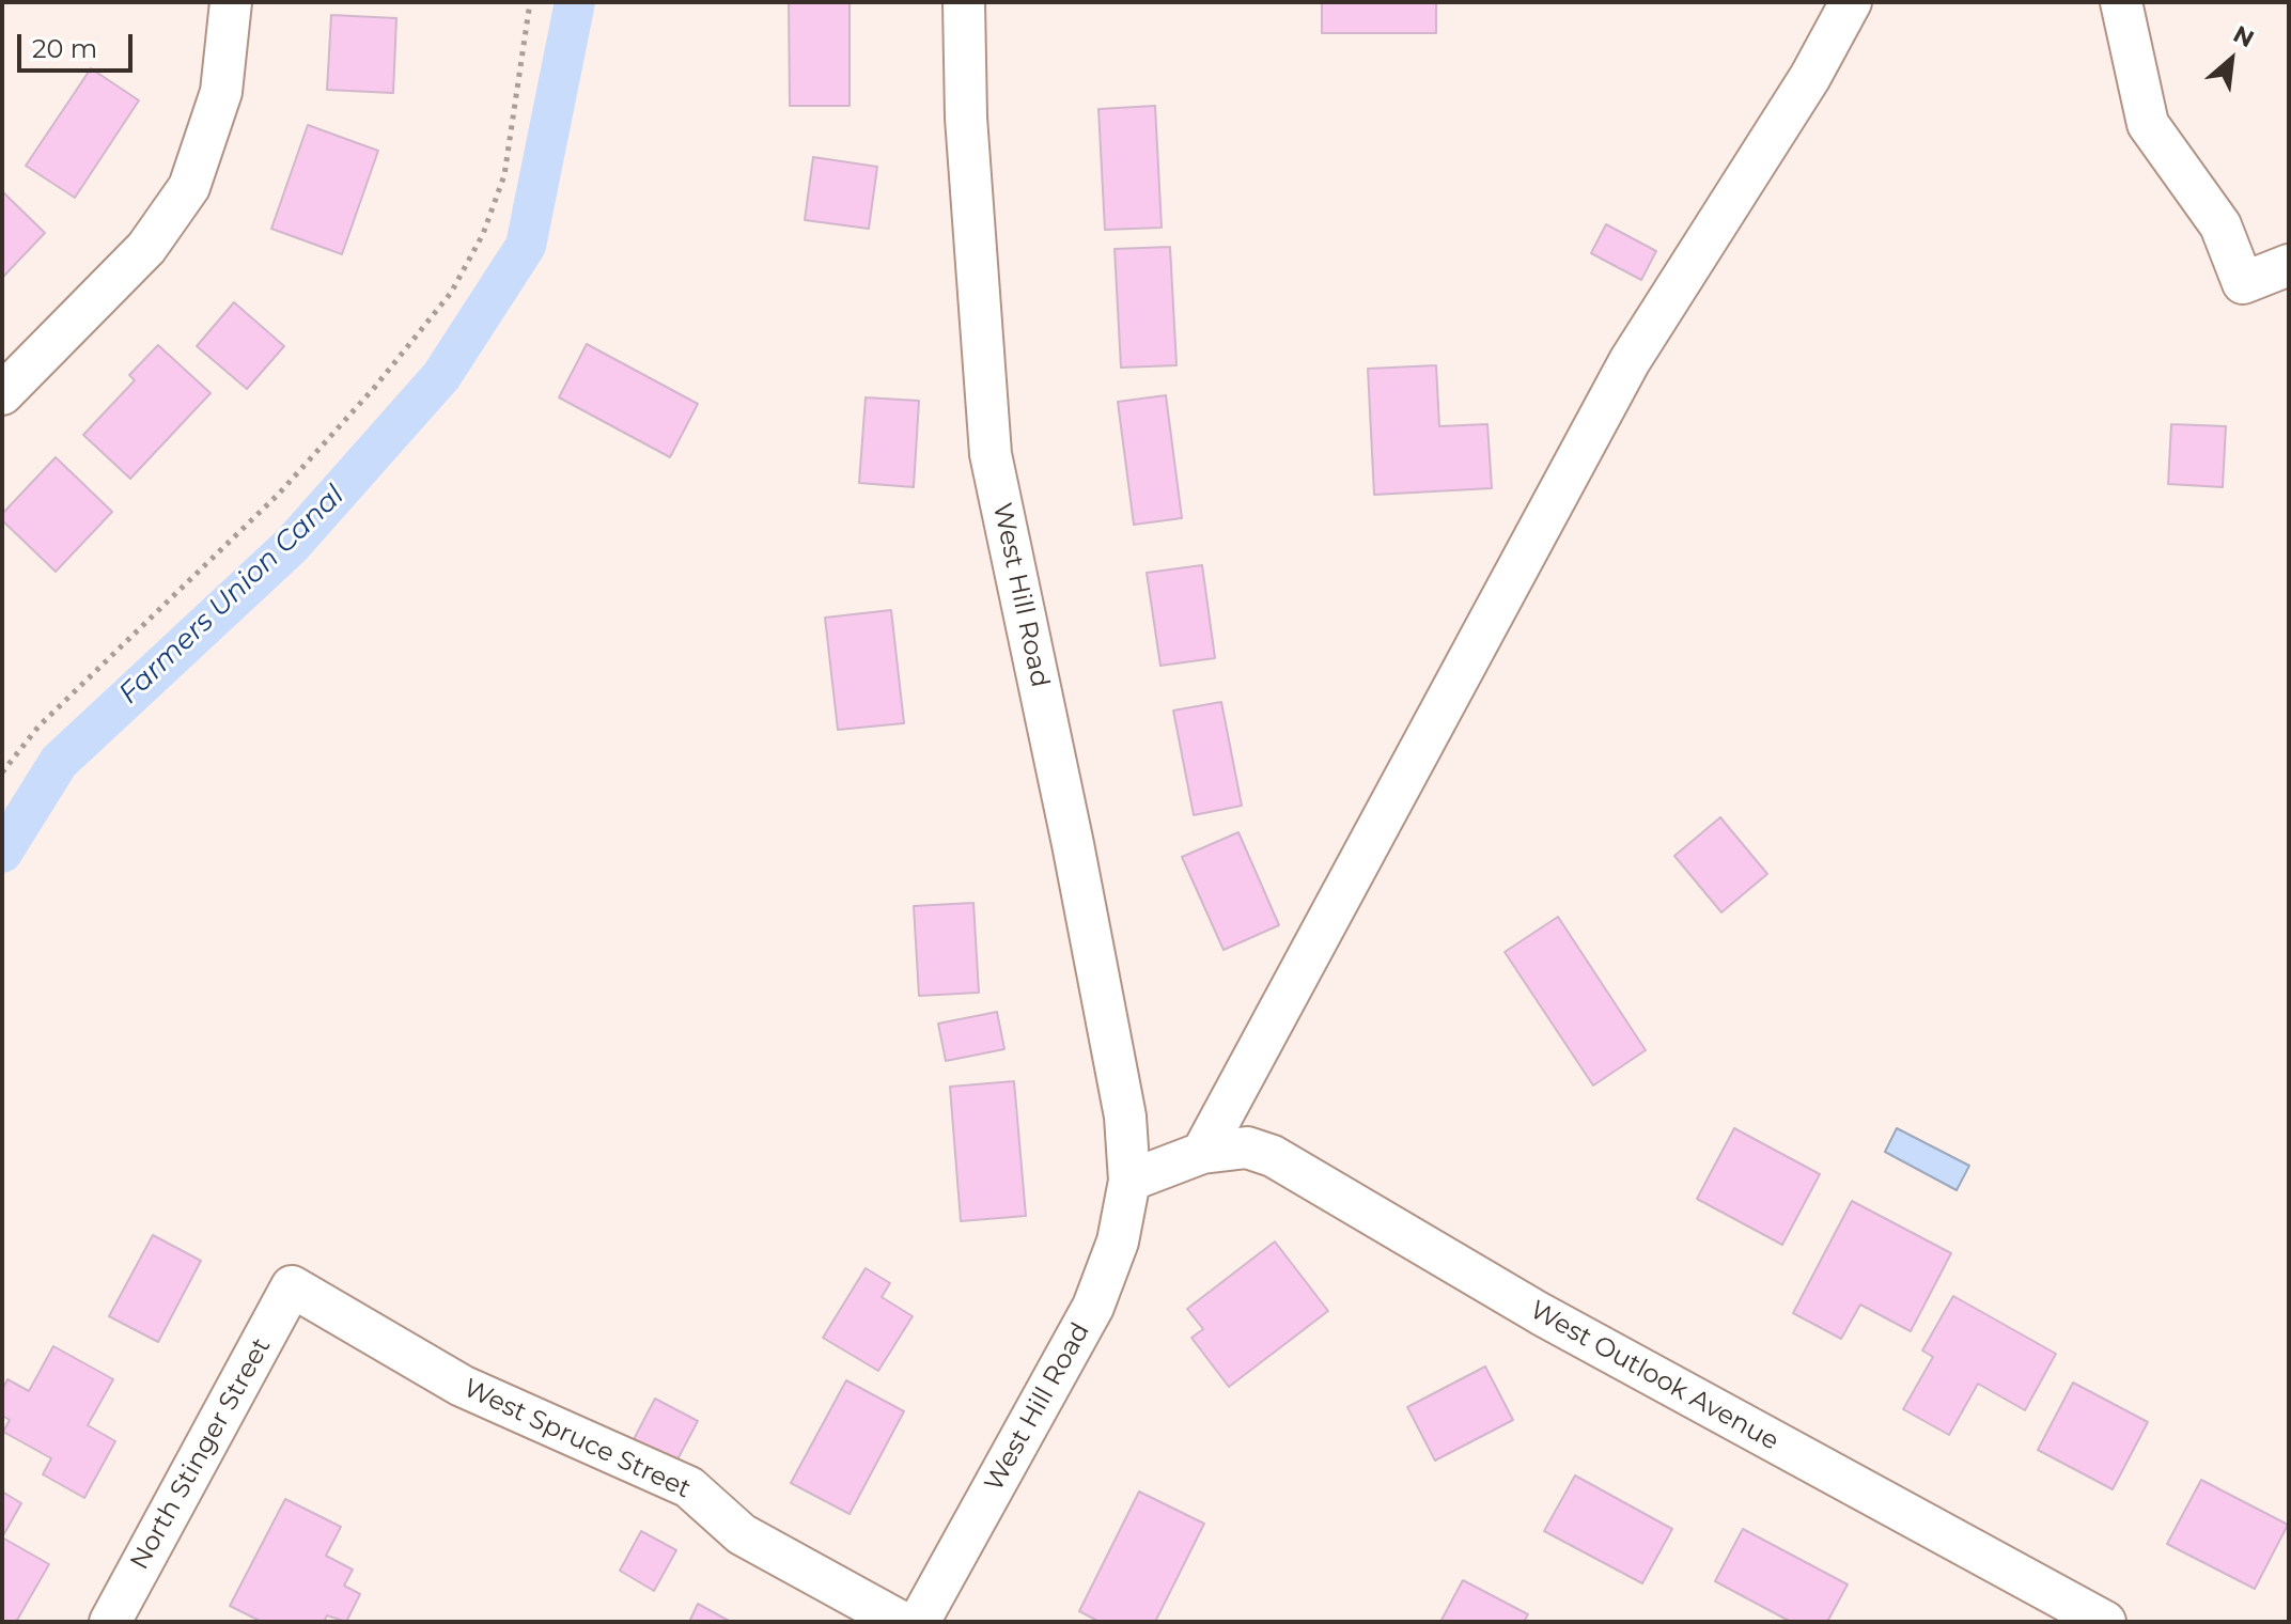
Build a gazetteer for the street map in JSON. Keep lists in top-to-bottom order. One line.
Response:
{"streets":{"street":["West Hill Road","West Outlook Avenue","West Spruce Street","North Stinger Street"]},"crossings":[["West Spruce Street","North Stinger Street"]],"water":["Farmers Union Canal"],"scale_bar":"20 m","north":"top right"}
